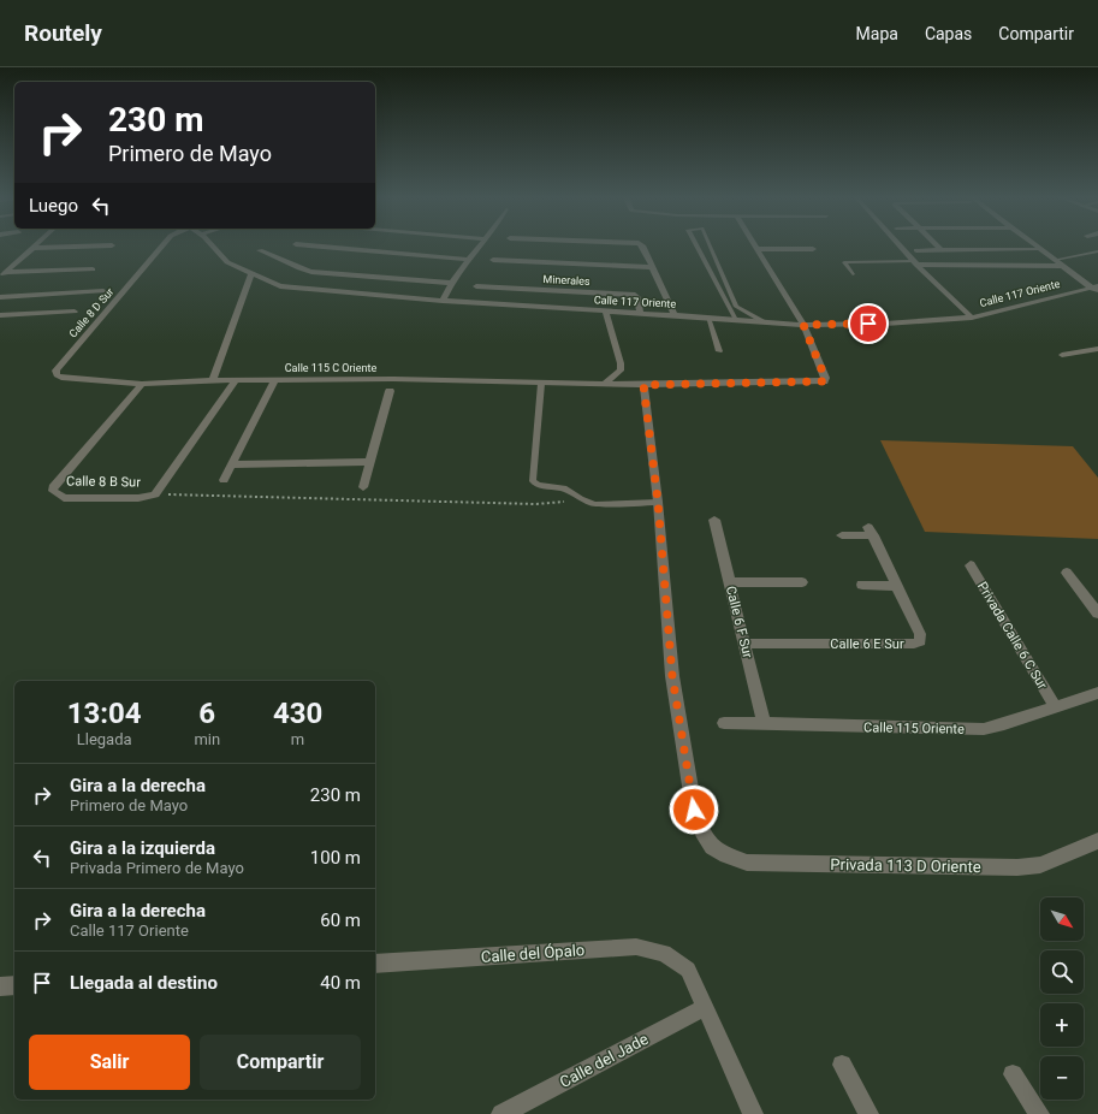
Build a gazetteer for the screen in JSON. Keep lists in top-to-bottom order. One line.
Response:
{"streets":{"street":["Minerales","Calle 117 Oriente","Calle 8 D Sur","Calle 115 C Oriente","Calle 8 B Sur","Calle 6 F Sur","Privada Calle 6 C Sur","Calle 6 E Sur","Calle 115 Oriente","Privada 113 D Oriente","Calle del Ópalo","Calle del Jade"]},"crossings":[["Minerales","Calle 117 Oriente"],["Calle 117 Oriente","Calle 115 C Oriente"],["Calle 8 D Sur","Calle 115 C Oriente"],["Calle 115 C Oriente","Calle 8 B Sur"],["Calle 6 F Sur","Calle 6 E Sur"],["Calle 6 F Sur","Calle 115 Oriente"],["Privada Calle 6 C Sur","Calle 115 Oriente"],["Calle del Ópalo","Calle del Jade"]],"north":"bottom right","page":{"header":"Routely","nav":["Mapa","Capas","Compartir"],"turn":["230 m","Primero de Mayo"],"then":"Luego","eta":["13:04","Llegada","6","min","430","m"],"list":[{"name":"Gira a la derecha","note":"Primero de Mayo","value":"230 m"},{"name":"Gira a la izquierda","note":"Privada Primero de Mayo","value":"100 m"},{"name":"Gira a la derecha","note":"Calle 117 Oriente","value":"60 m"},{"name":"Llegada al destino","value":"40 m"}],"map_buttons":["+","−"],"buttons":["Salir","Compartir"]}}
